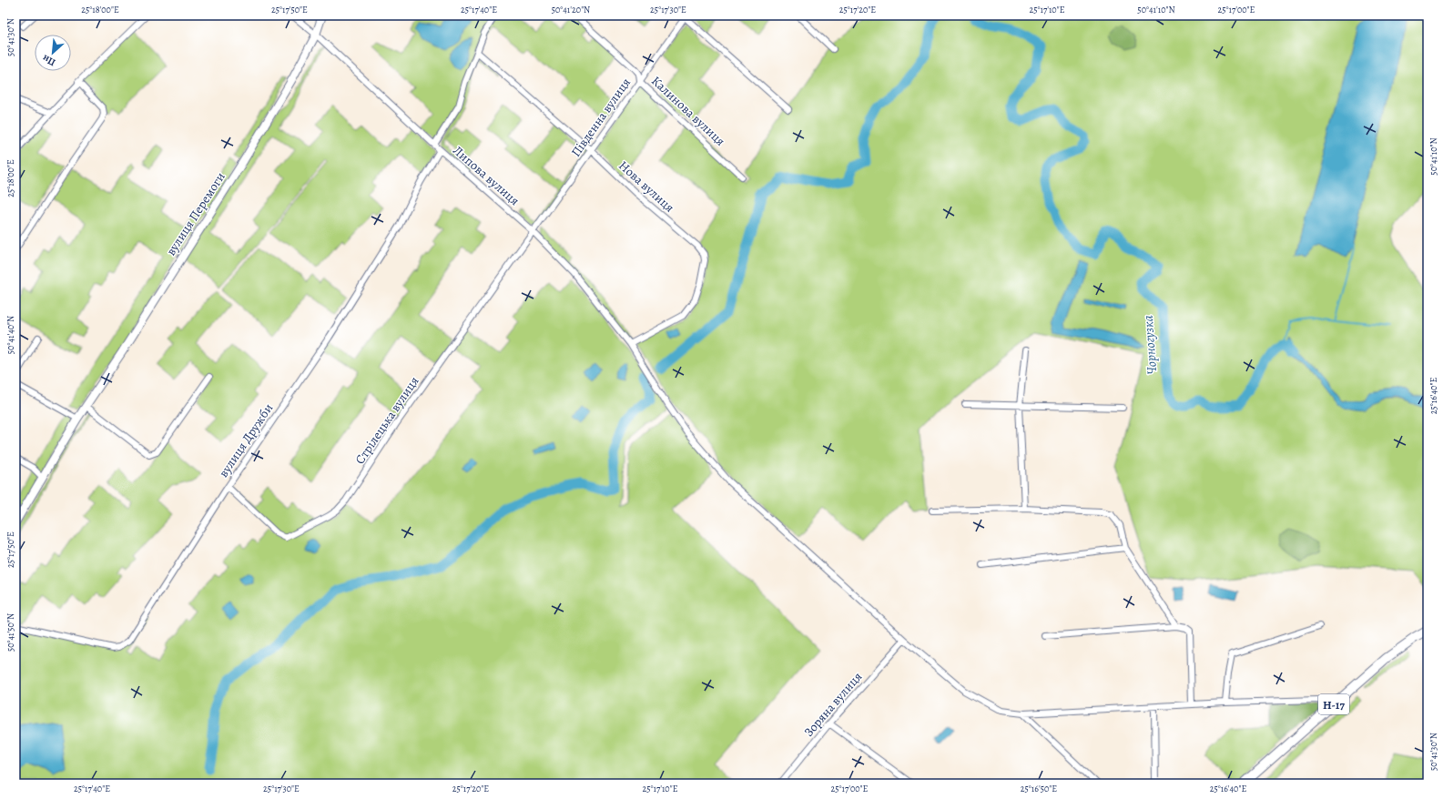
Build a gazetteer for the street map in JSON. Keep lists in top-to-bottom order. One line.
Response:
{"streets":{"main road":["вулиця Перемоги","Н-17"],"street":["Калинова вулиця","Південна вулиця","Липова вулиця","Нова вулиця","Стрілецька вулиця","вулиця Дружби","Зоряна вулиця"]},"crossings":[["Калинова вулиця","Південна вулиця"],["Південна вулиця","Липова вулиця"],["Південна вулиця","Нова вулиця"],["Південна вулиця","Стрілецька вулиця"],["Липова вулиця","Нова вулиця"],["Липова вулиця","вулиця Перемоги"],["Липова вулиця","Стрілецька вулиця"],["Липова вулиця","вулиця Дружби"],["Липова вулиця","Зоряна вулиця"],["Липова вулиця","Н-17"],["Стрілецька вулиця","вулиця Дружби"]],"water":["Чорногузка"],"north":"bottom left","coordinates":["25°18'00\"E","25°17'50\"E","25°17'40\"E","50°41'20\"N","25°17'30\"E","25°17'20\"E","25°17'10\"E","50°41'10\"N","25°17'00\"E","50°41'30\"N","50°41'40\"N","25°16'40\"E","50°41'50\"N","25°16'50\"E"]}
